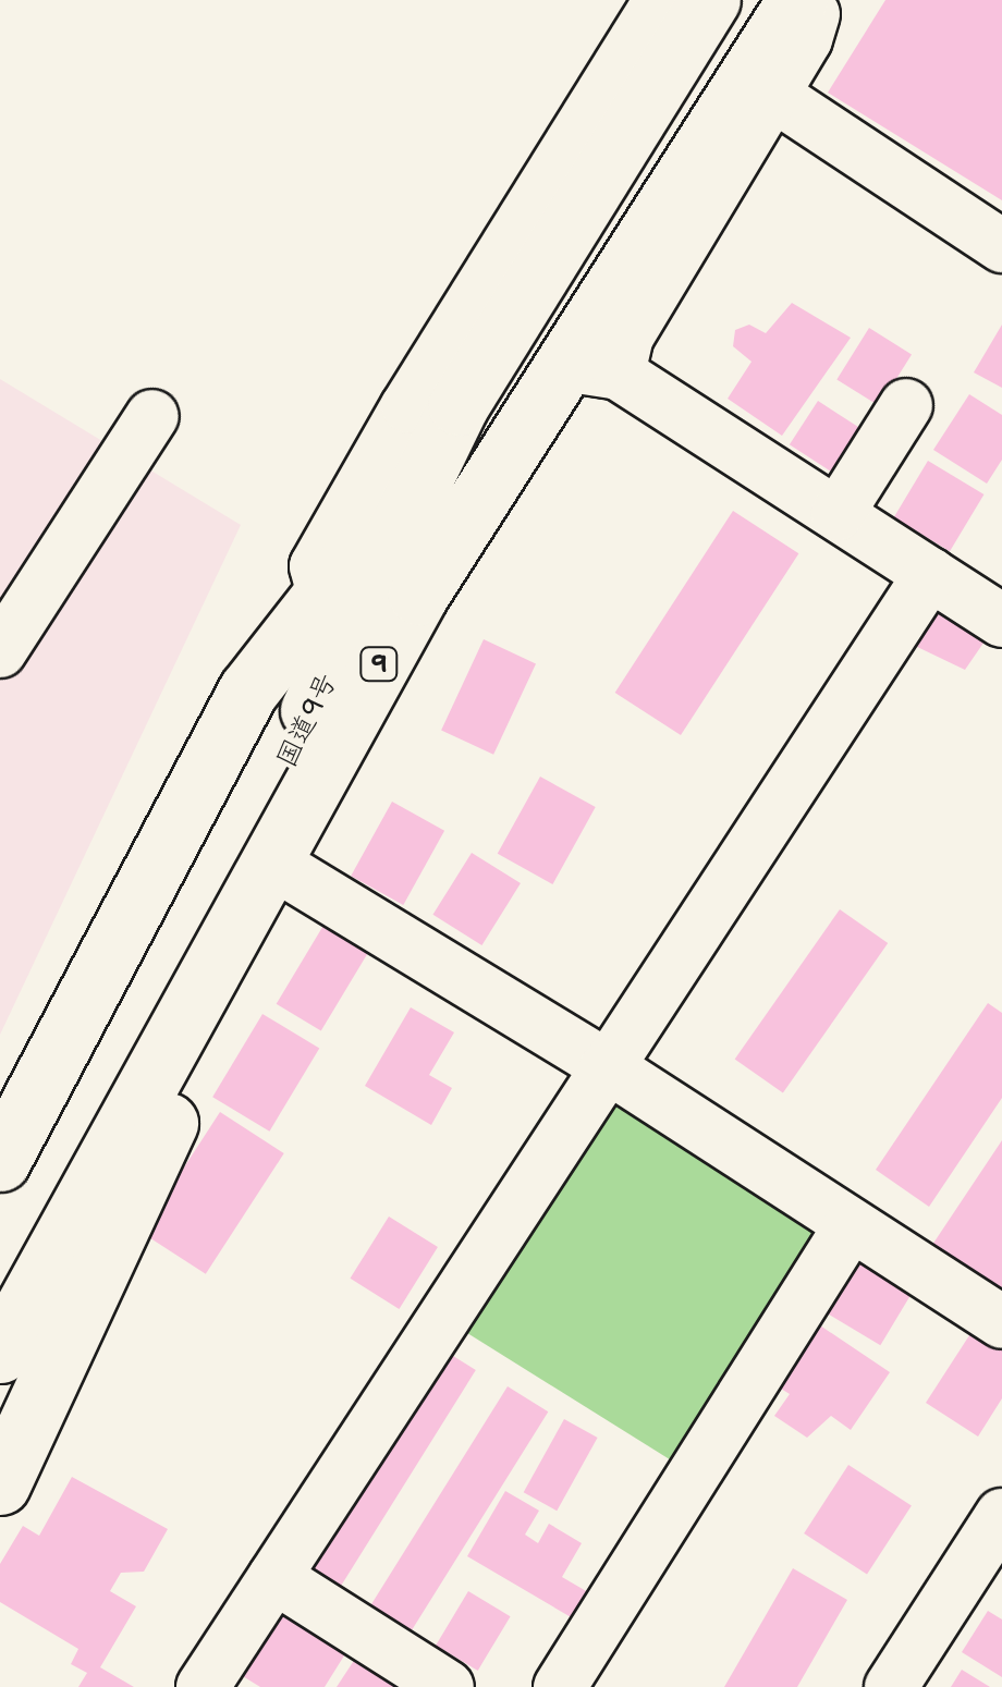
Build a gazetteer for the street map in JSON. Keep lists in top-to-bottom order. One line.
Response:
{"streets":{"highway":["9","国道9号"]},"crossings":[["9","国道9号"]]}
